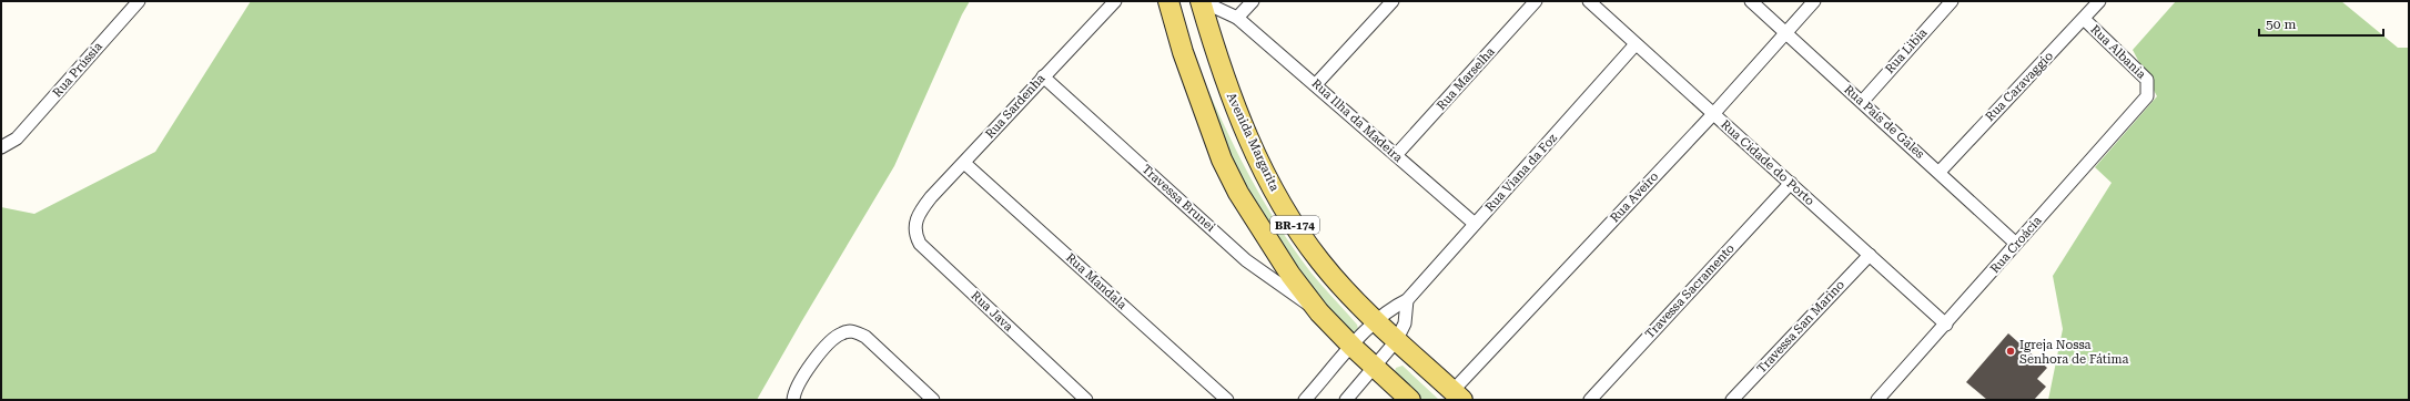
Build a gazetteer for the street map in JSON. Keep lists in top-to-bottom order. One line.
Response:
{"streets":{"main road":["Avenida Margarita","BR-174"],"street":["Rua Libia","Rua Albania","Rua Prússia","Rua Marselha","Rua Caravaggio","Rua Sardenha","Rua Ilha da Madeira","Rua País de Gales","Rua Cidade do Porto","Rua Viana da Foz","Rua Aveiro","Travessa Brunei","Rua Croácia","Rua Mandala","Travessa Sacramento","Rua Java","Travessa San Marino"]},"crossings":[["Rua Libia","Rua País de Gales"],["Rua Albania","Rua Caravaggio"],["Rua Albania","Rua Croácia"],["Rua Marselha","Rua Ilha da Madeira"],["Rua Caravaggio","Rua País de Gales"],["Rua Sardenha","Travessa Brunei"],["Rua Sardenha","Rua Mandala"],["Rua Sardenha","Rua Java"],["Rua Ilha da Madeira","Avenida Margarita"],["Rua Ilha da Madeira","Rua Viana da Foz"],["Rua País de Gales","Rua Aveiro"],["Rua País de Gales","Rua Croácia"],["Avenida Margarita","Rua Viana da Foz"],["Avenida Margarita","Rua Aveiro"],["Rua Cidade do Porto","Rua Viana da Foz"],["Rua Cidade do Porto","Rua Aveiro"],["Rua Cidade do Porto","Rua Croácia"],["Rua Cidade do Porto","Travessa Sacramento"],["Rua Cidade do Porto","Travessa San Marino"],["Rua Viana da Foz","BR-174"],["Travessa Brunei","BR-174"]],"places":["Igreja Nossa Senhora de Fátima"],"scale_bar":"50 m"}
